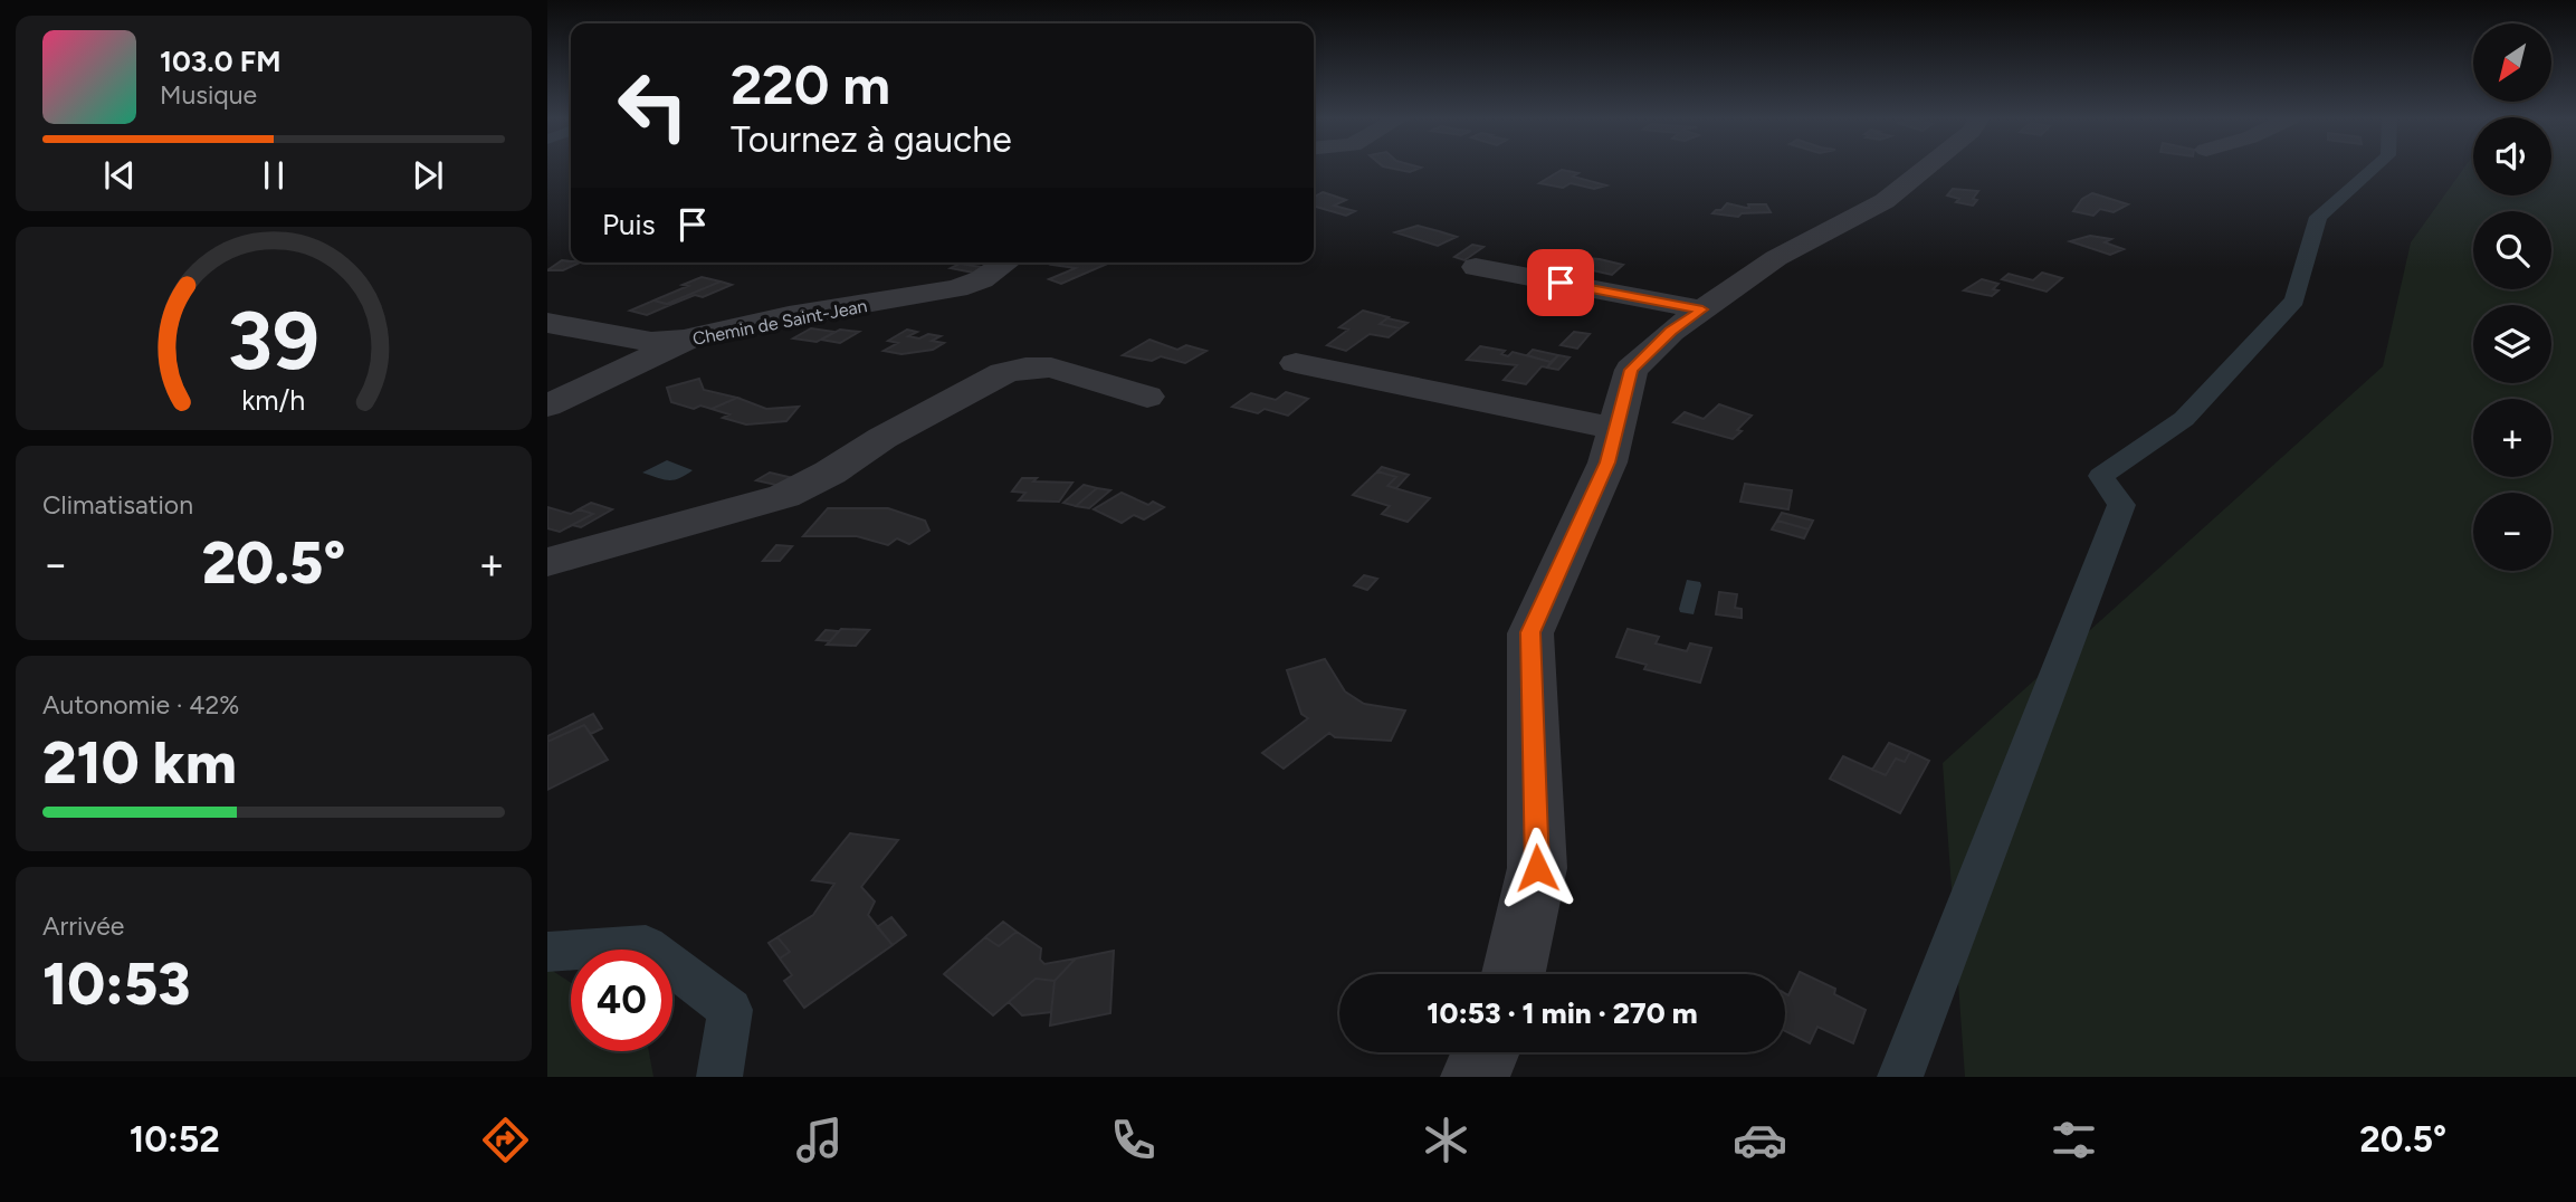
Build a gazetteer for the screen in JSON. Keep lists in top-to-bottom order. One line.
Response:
{"streets":{"street":["Chemin de Saint-Jean"]},"north":"bottom left","page":{"map_buttons":["+","−"],"turn":["220 m","Tournez à gauche"],"song":["103.0 FM","Musique"],"then":"Puis","tile":["Climatisation",["Autonomie · 42%","210 km"],["Arrivée","10:53"]],"heat":["−","20.5°","+"],"limit":"40","trip":"10:53 · 1 min · 270 m","tabs":["10:52","20.5°"],"gauge":["39","km/h"]}}
